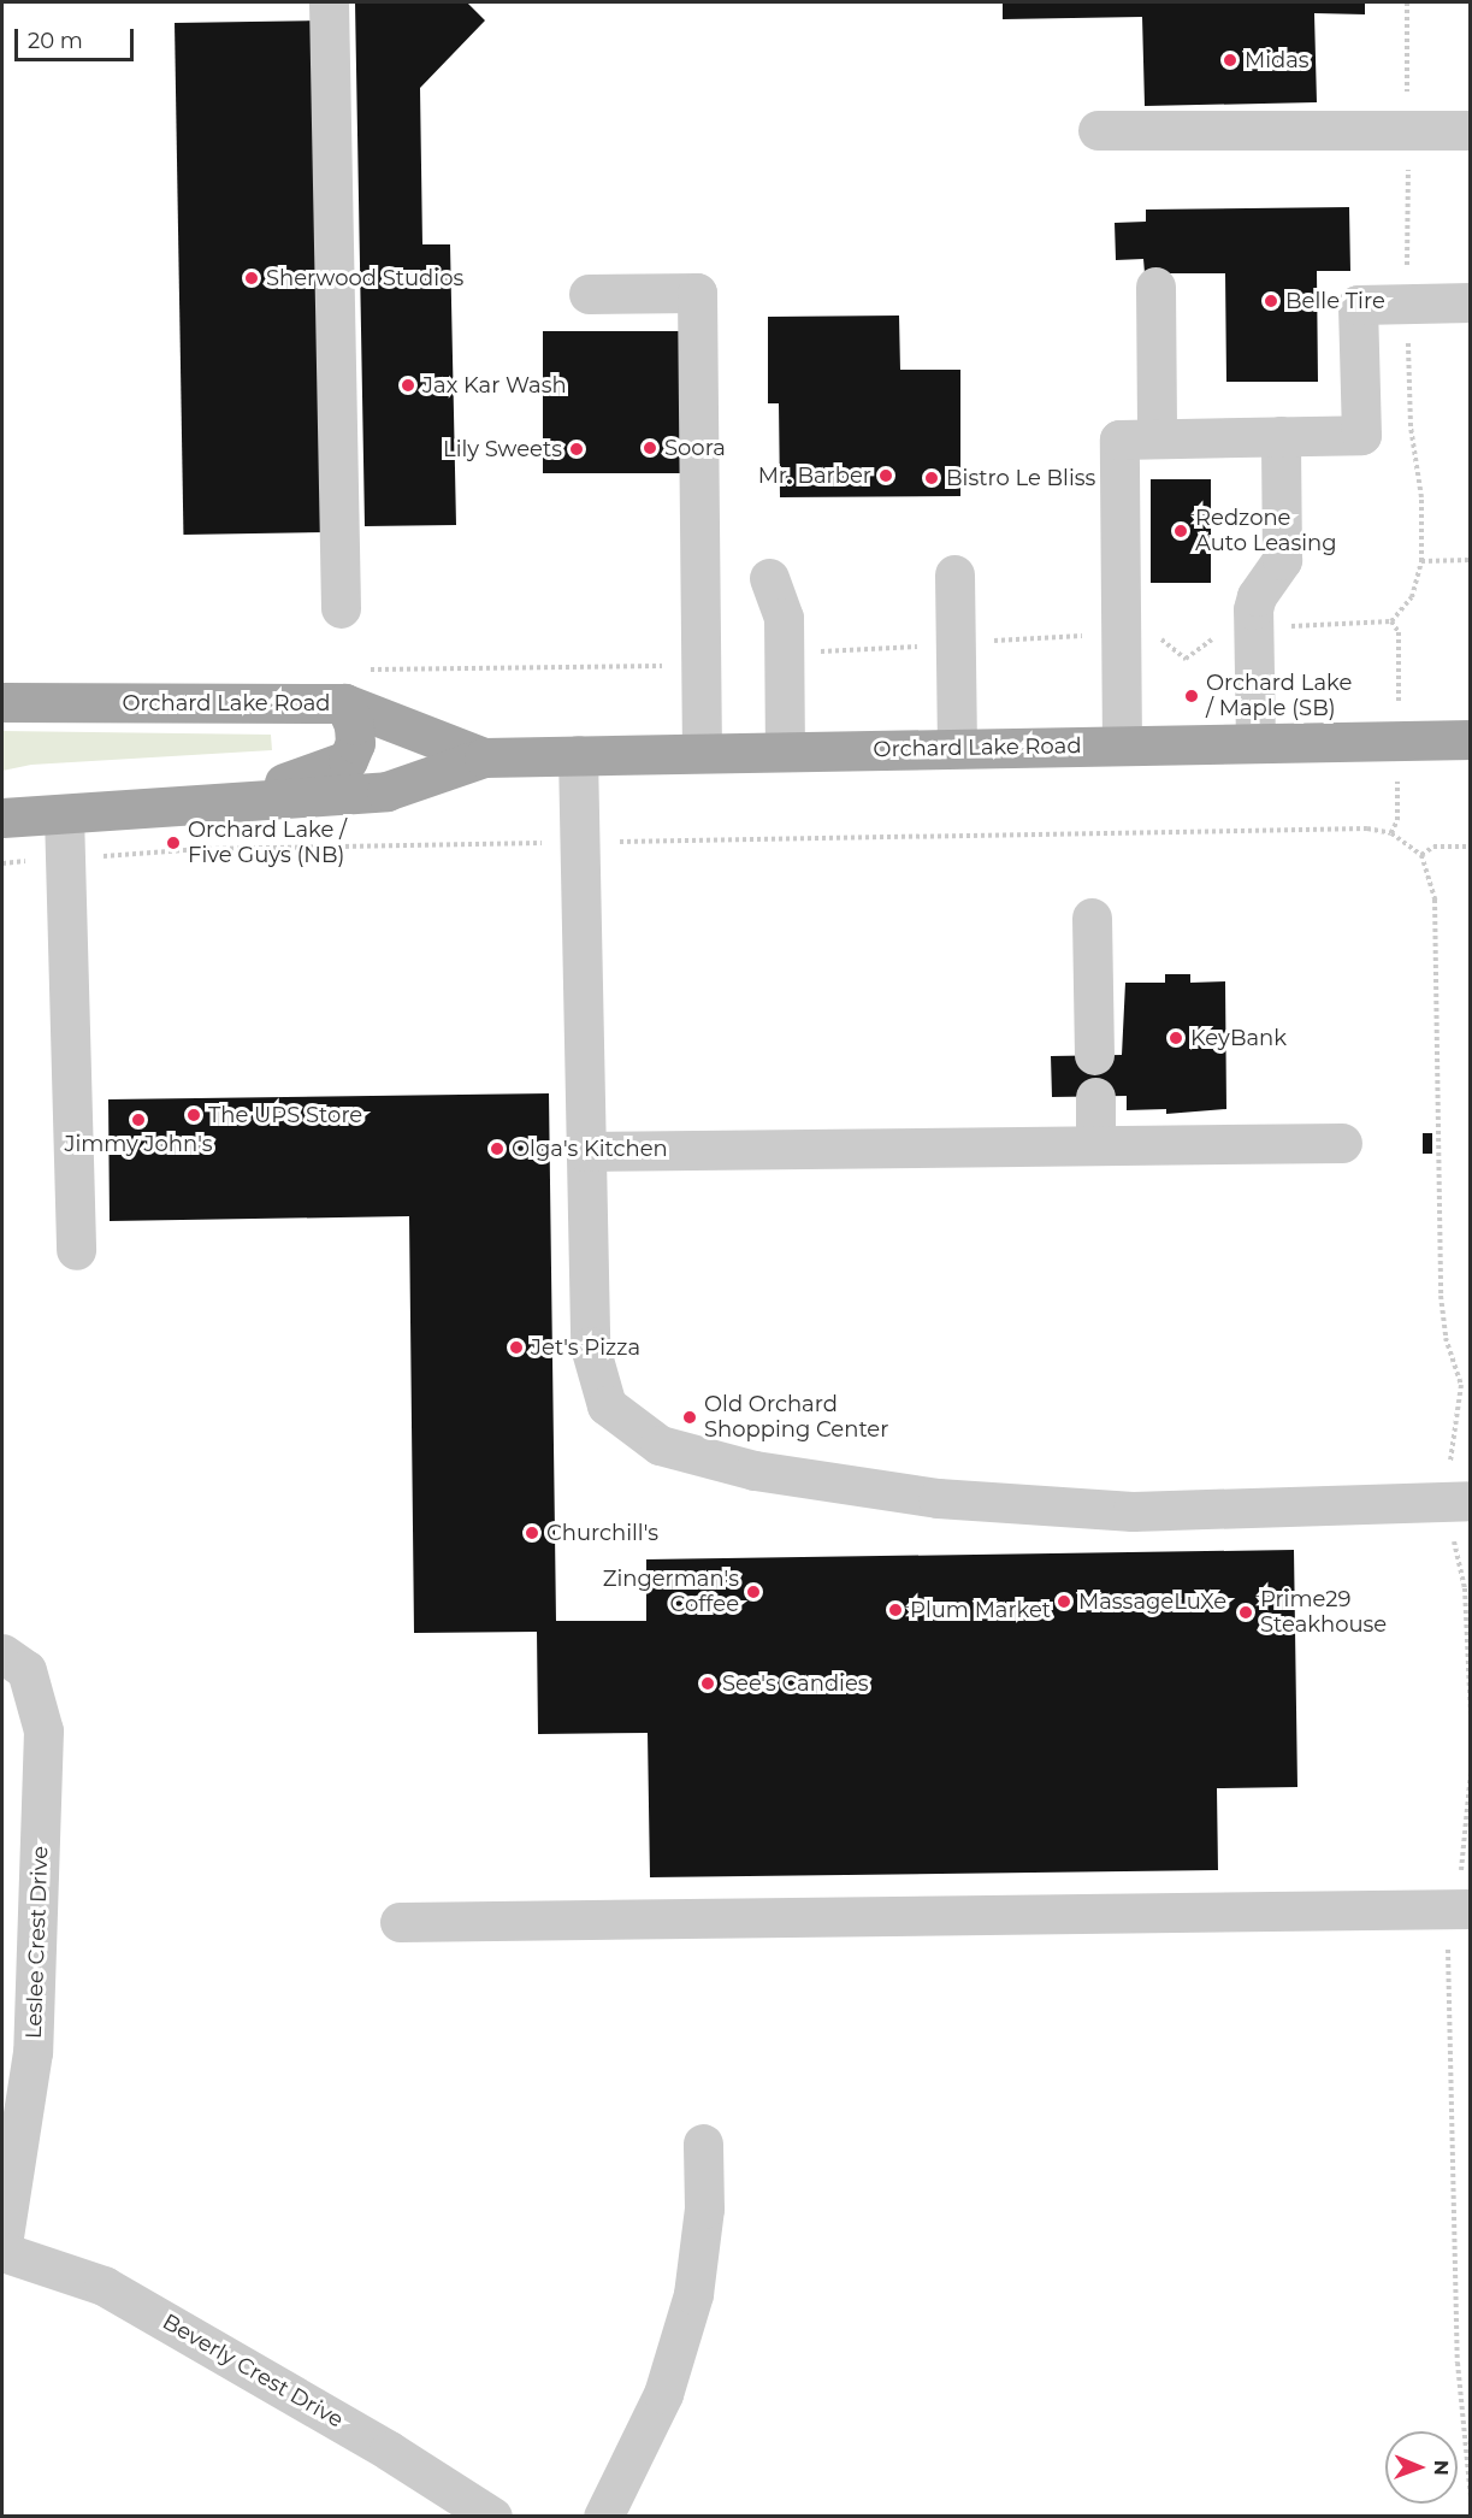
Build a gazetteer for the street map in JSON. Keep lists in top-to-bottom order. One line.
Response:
{"streets":{"main road":["Orchard Lake Road"],"street":["Leslee Crest Drive","Beverly Crest Drive"]},"places":["Midas","Sherwood Studios","Belle Tire","Jax Kar Wash","Soora","Lily Sweets","Mr. Barber","Bistro Le Bliss","Redzone Auto Leasing","Orchard Lake / Maple (SB)","Orchard Lake / Five Guys (NB)","KeyBank","The UPS Store","Jimmy John's","Olga's Kitchen","Jet's Pizza","Old Orchard Shopping Center","Churchill's","Zingerman's Coffee","MassageLuXe","Plum Market","Prime29 Steakhouse","See's Candies"],"scale_bar":"20 m","north":"right"}
